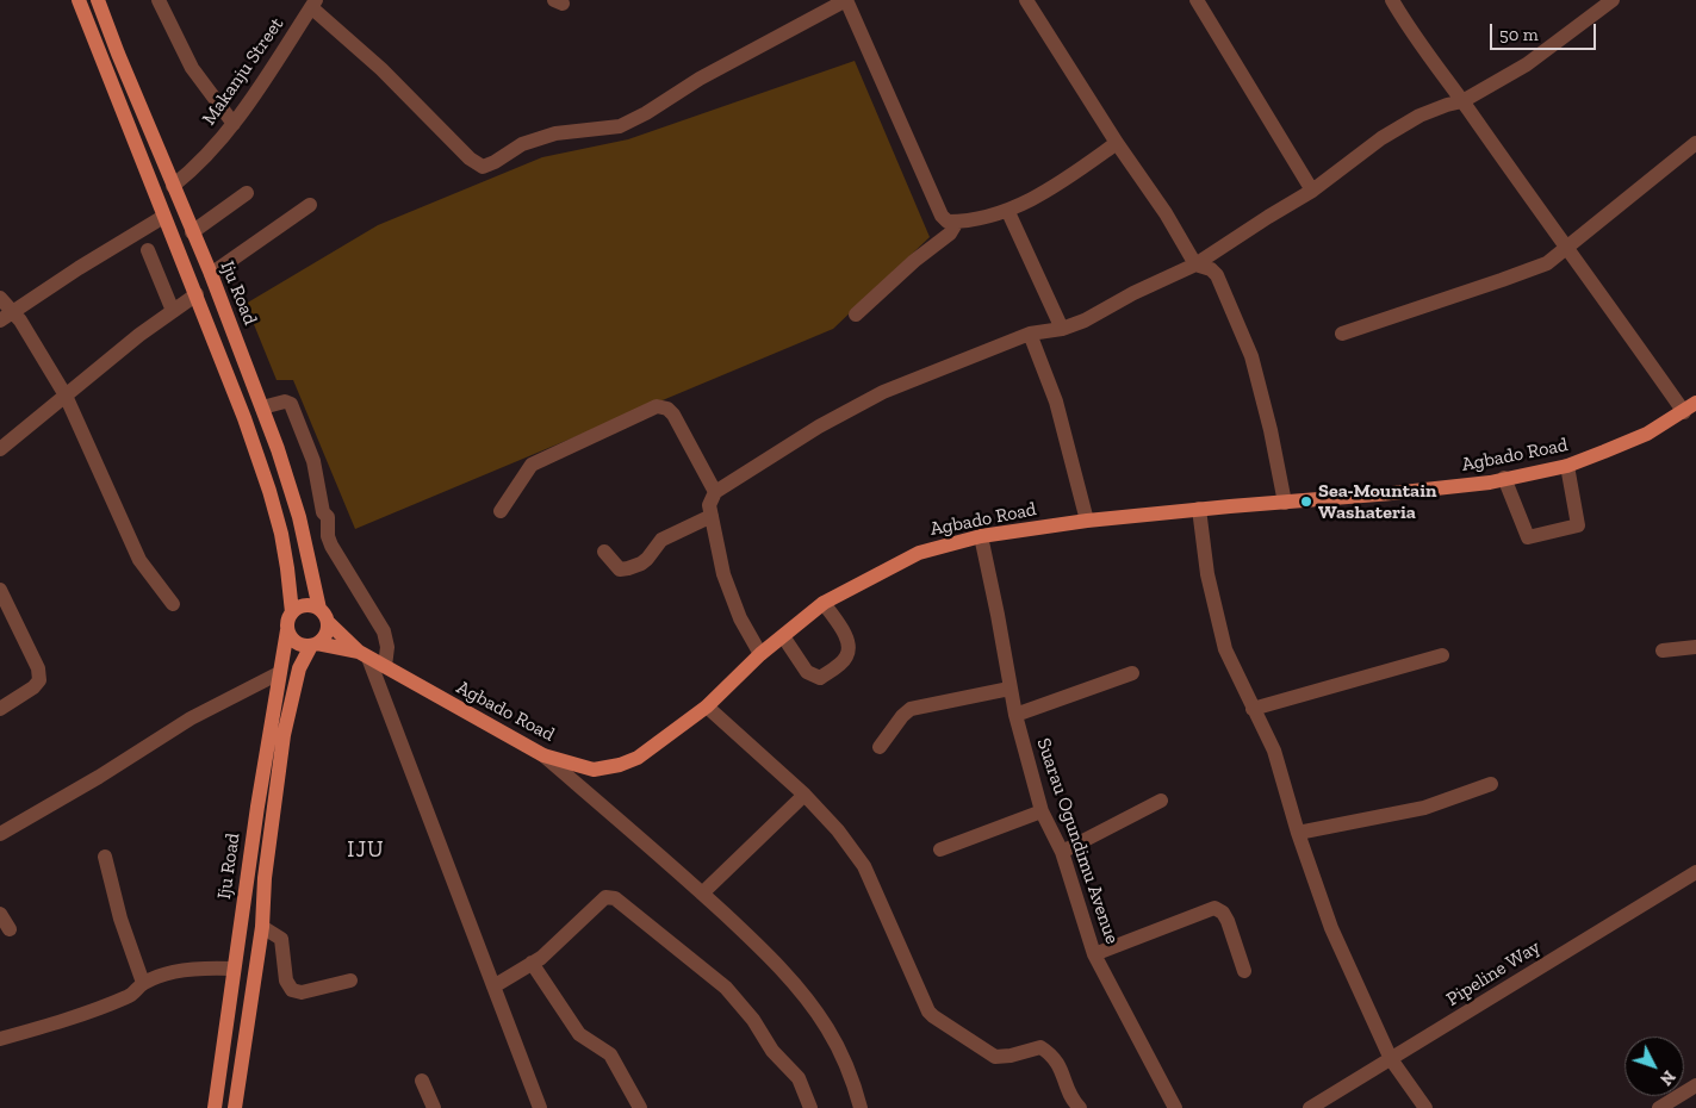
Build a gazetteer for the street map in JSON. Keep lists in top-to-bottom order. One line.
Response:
{"streets":{"main road":["Iju Road","Agbado Road"],"street":["Makanju Street","Suarau Ogundimu Avenue","Pipeline Way"]},"crossings":[["Makanju Street","Iju Road"],["Iju Road","Agbado Road"],["Agbado Road","Suarau Ogundimu Avenue"]],"districts":["IJU"],"places":["Sea-Mountain Washateria"],"scale_bar":"50 m","north":"bottom right"}
